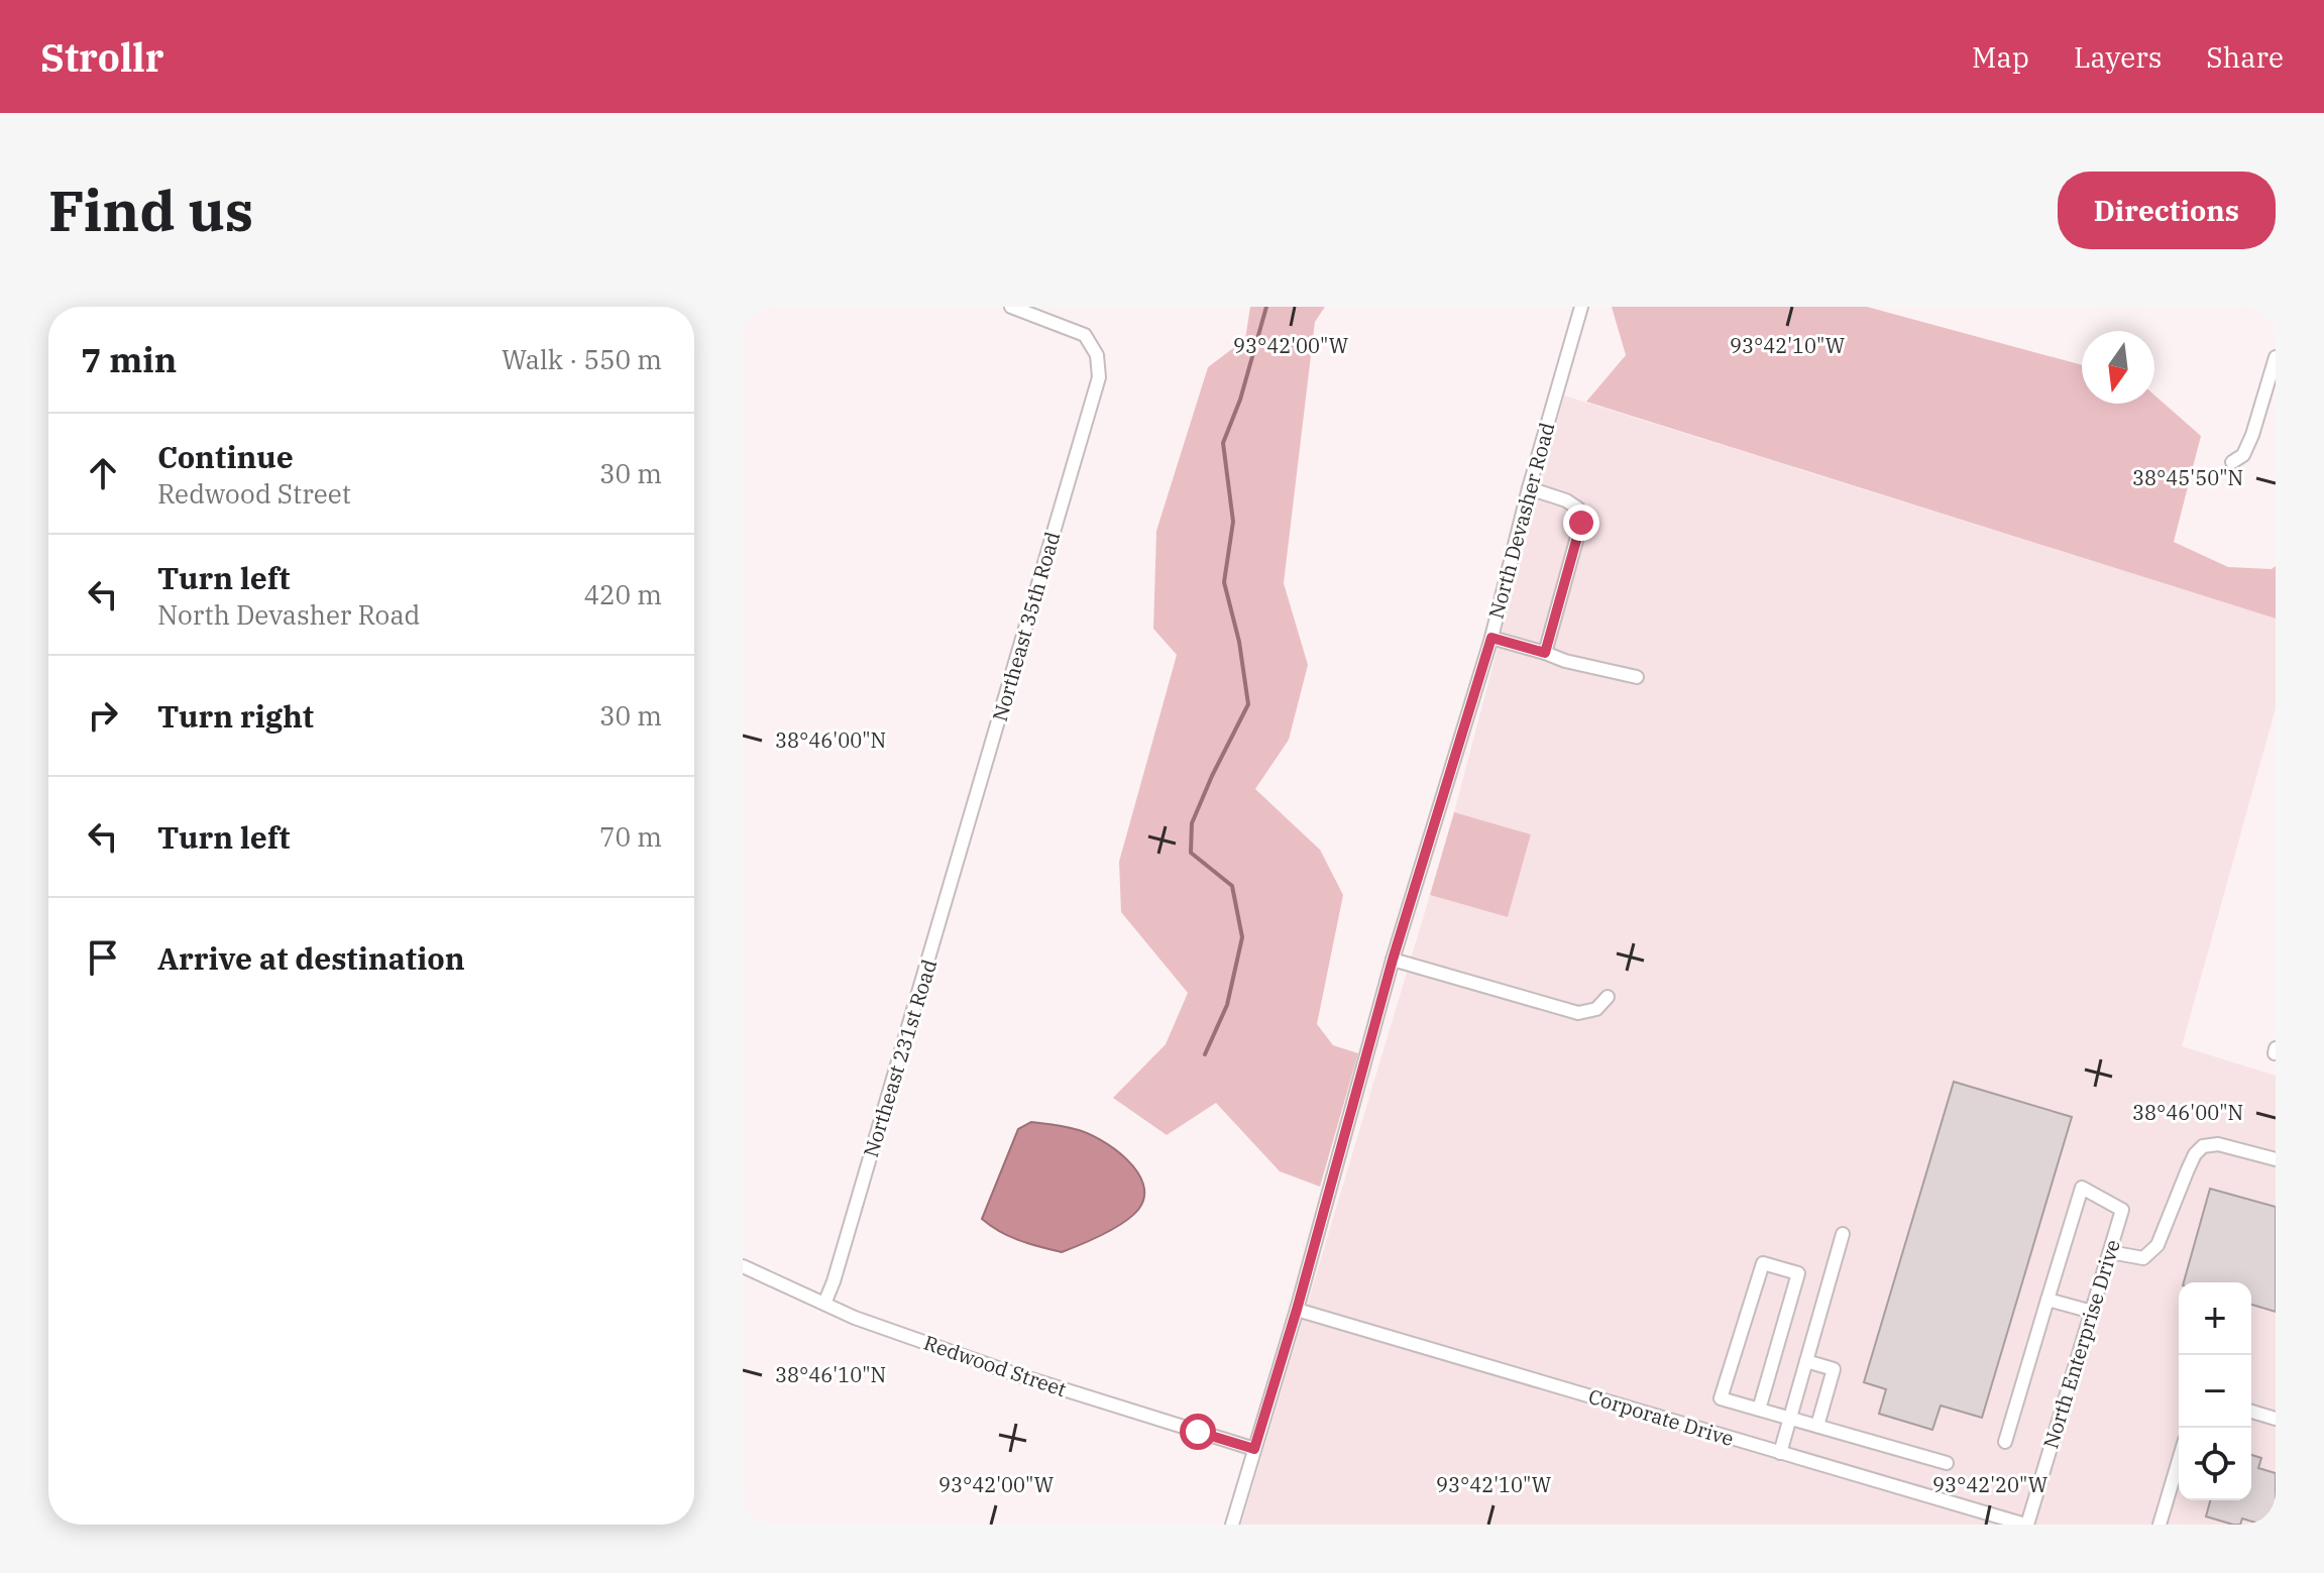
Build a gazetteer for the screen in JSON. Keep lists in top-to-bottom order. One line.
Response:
{"streets":{"street":["North Devasher Road","Northeast 35th Road","Northeast 231st Road","North Enterprise Drive","Redwood Street","Corporate Drive"]},"crossings":[["North Devasher Road","Redwood Street"],["North Devasher Road","Corporate Drive"],["Northeast 35th Road","Northeast 231st Road"],["Northeast 231st Road","Redwood Street"],["North Enterprise Drive","Corporate Drive"]],"north":"bottom","page":{"header":"Strollr","nav":["Map","Layers","Share"],"buttons":"Directions","title":"Find us","heading":["7 min","Walk · 550 m"],"list":[["Continue","Redwood Street","30 m"],["Turn left","North Devasher Road","420 m"],["Turn right","30 m"],["Turn left","70 m"],"Arrive at destination"],"map_buttons":["+","−"]},"coordinates":["93°42'00\"W","93°42'10\"W","38°45'50\"N","38°46'00\"N","38°46'10\"N","93°42'20\"W"]}
